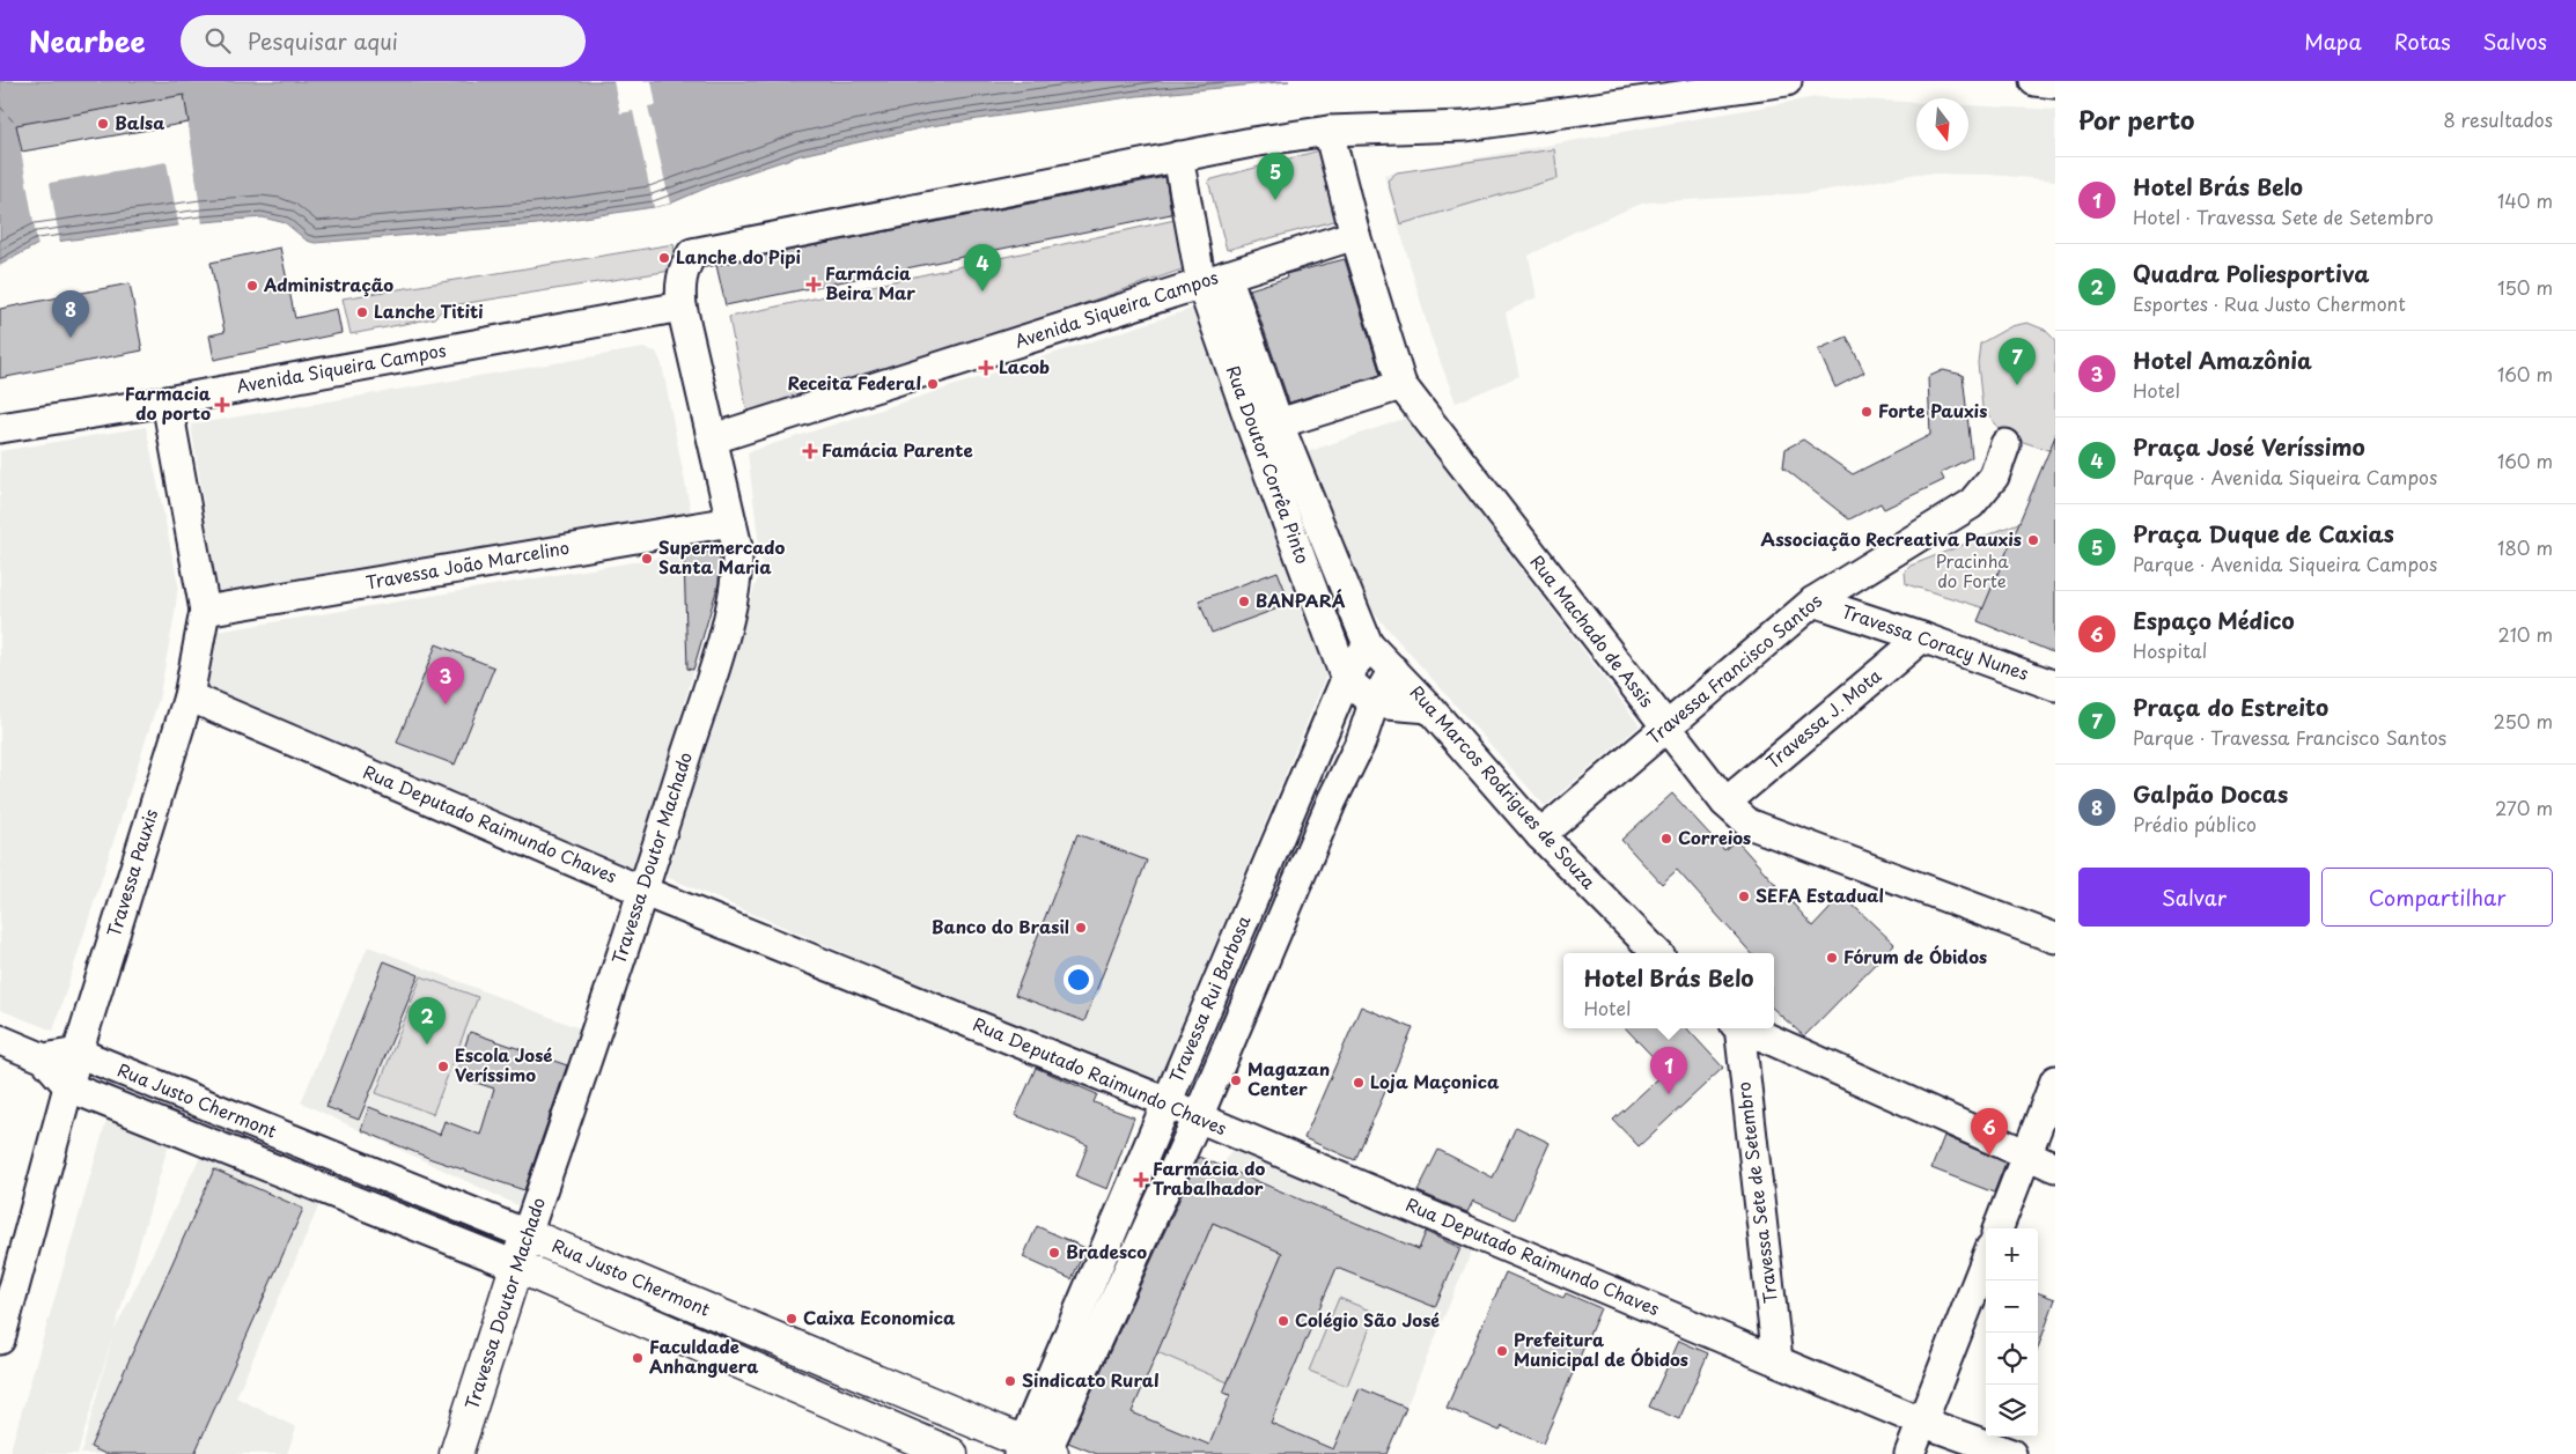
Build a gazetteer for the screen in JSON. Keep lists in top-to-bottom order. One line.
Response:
{"streets":{"street":["Avenida Siqueira Campos","Rua Doutor Corrêa Pinto","Travessa João Marcelino","Rua Machado de Assis","Travessa Coracy Nunes","Travessa Francisco Santos","Travessa J. Mota","Rua Marcos Rodrigues de Souza","Rua Deputado Raimundo Chaves","Travessa Doutor Machado","Travessa Pauxis","Travessa Rui Barbosa","Rua Justo Chermont","Travessa Sete de Setembro"]},"crossings":[["Avenida Siqueira Campos","Rua Doutor Corrêa Pinto"],["Avenida Siqueira Campos","Rua Machado de Assis"],["Avenida Siqueira Campos","Travessa Doutor Machado"],["Avenida Siqueira Campos","Travessa Pauxis"],["Rua Doutor Corrêa Pinto","Rua Marcos Rodrigues de Souza"],["Rua Doutor Corrêa Pinto","Travessa Doutor Machado"],["Rua Doutor Corrêa Pinto","Travessa Rui Barbosa"],["Travessa João Marcelino","Travessa Doutor Machado"],["Travessa João Marcelino","Travessa Pauxis"],["Rua Machado de Assis","Travessa Francisco Santos"],["Rua Machado de Assis","Travessa J. Mota"],["Travessa Coracy Nunes","Travessa Francisco Santos"],["Travessa Coracy Nunes","Travessa J. Mota"],["Travessa Francisco Santos","Rua Marcos Rodrigues de Souza"],["Rua Marcos Rodrigues de Souza","Travessa Rui Barbosa"],["Rua Deputado Raimundo Chaves","Travessa Doutor Machado"],["Rua Deputado Raimundo Chaves","Travessa Pauxis"],["Rua Deputado Raimundo Chaves","Travessa Rui Barbosa"],["Rua Deputado Raimundo Chaves","Travessa Sete de Setembro"],["Travessa Doutor Machado","Rua Justo Chermont"],["Travessa Pauxis","Rua Justo Chermont"],["Travessa Rui Barbosa","Rua Justo Chermont"]],"parks":["Pracinha do Forte"],"places":{"other":["Balsa","Lanche do Pipi","Administração","Lanche Tititi","Receita Federal","Forte Pauxis","Associação Recreativa Pauxis","Supermercado Santa Maria","BANPARÁ","Correios","SEFA Estadual","Banco do Brasil","Fórum de Óbidos","Escola José Veríssimo","Magazan Center","Loja Maçonica","Bradesco","Caixa Economica","Colégio São José","Prefeitura Municipal de Óbidos","Faculdade Anhanguera","Sindicato Rural"],"health":["Farmácia Beira Mar","Lacob","Farmacia do porto","Famácia Parente","Farmácia do Trabalhador"]},"north":"bottom","page":{"header":"Nearbee","search":"Pesquisar aqui","nav":["Mapa","Rotas","Salvos"],"heading":["Por perto","8 resultados"],"pins":["5","4","8","7","3","2","1","6"],"list":[{"mark":"1","name":"Hotel Brás Belo","note":"Hotel · Travessa Sete de Setembro","value":"140 m"},{"mark":"2","name":"Quadra Poliesportiva","note":"Esportes · Rua Justo Chermont","value":"150 m"},{"mark":"3","name":"Hotel Amazônia","note":"Hotel","value":"160 m"},{"mark":"4","name":"Praça José Veríssimo","note":"Parque · Avenida Siqueira Campos","value":"160 m"},{"mark":"5","name":"Praça Duque de Caxias","note":"Parque · Avenida Siqueira Campos","value":"180 m"},{"mark":"6","name":"Espaço Médico","note":"Hospital","value":"210 m"},{"mark":"7","name":"Praça do Estreito","note":"Parque · Travessa Francisco Santos","value":"250 m"},{"mark":"8","name":"Galpão Docas","note":"Prédio público","value":"270 m"}],"buttons":["Salvar","Compartilhar"],"popup":["Hotel Brás Belo","Hotel"],"map_buttons":["+","−"]}}
